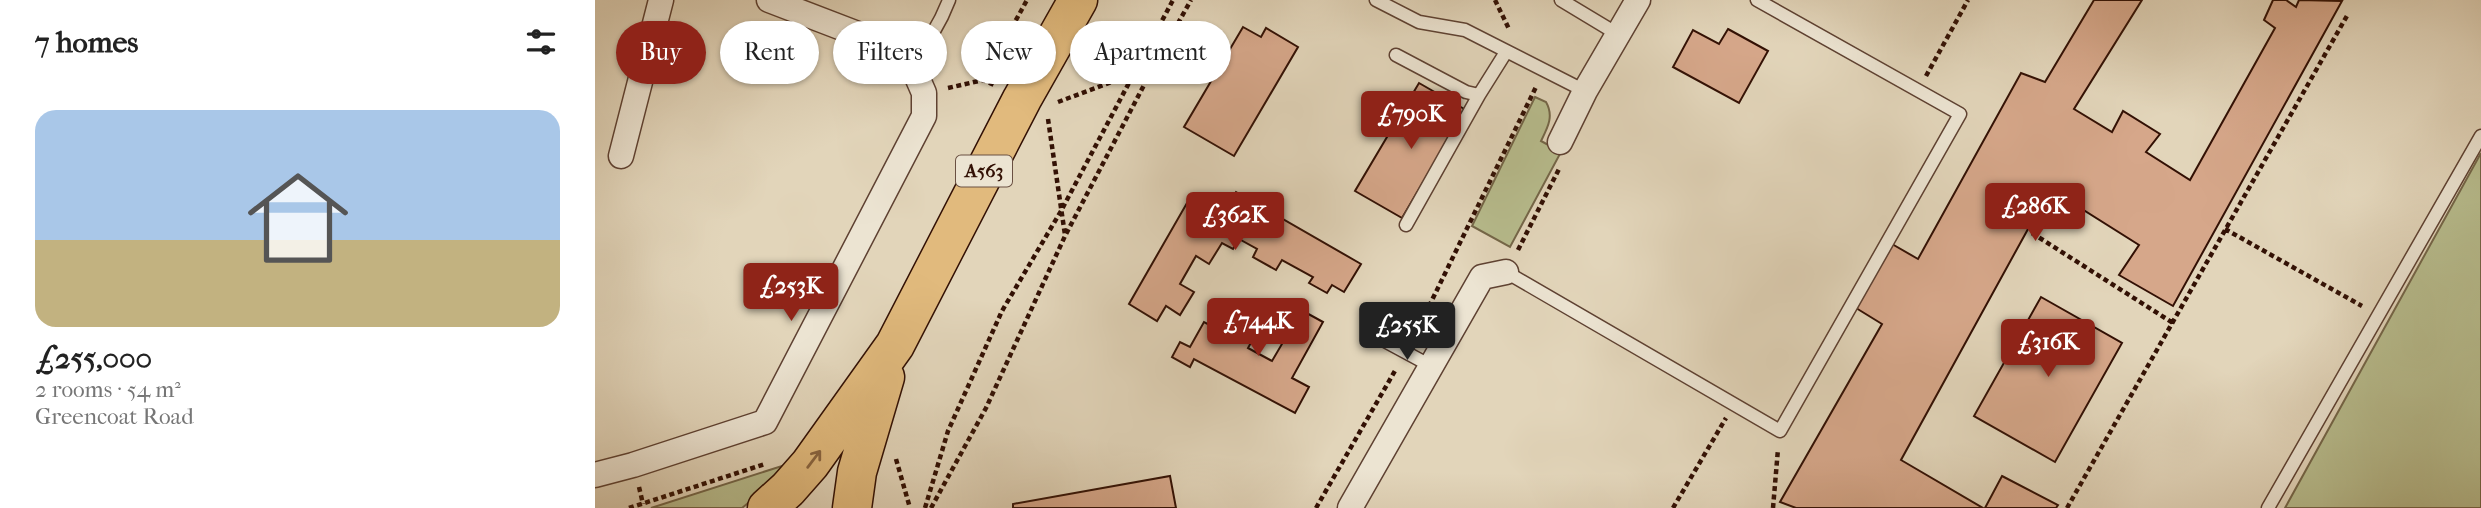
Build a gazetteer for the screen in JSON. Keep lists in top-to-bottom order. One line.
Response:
{"streets":{"highway":["A563"]},"page":{"heading":"7 homes","chip":["Buy","Rent","Filters","New","Apartment"],"list":[{"name":"£255,000","note":"2 rooms · 54 m² · Greencoat Road"}],"price":["£790K","£286K","£362K","£253K","£744K","£255K","£316K"]}}
